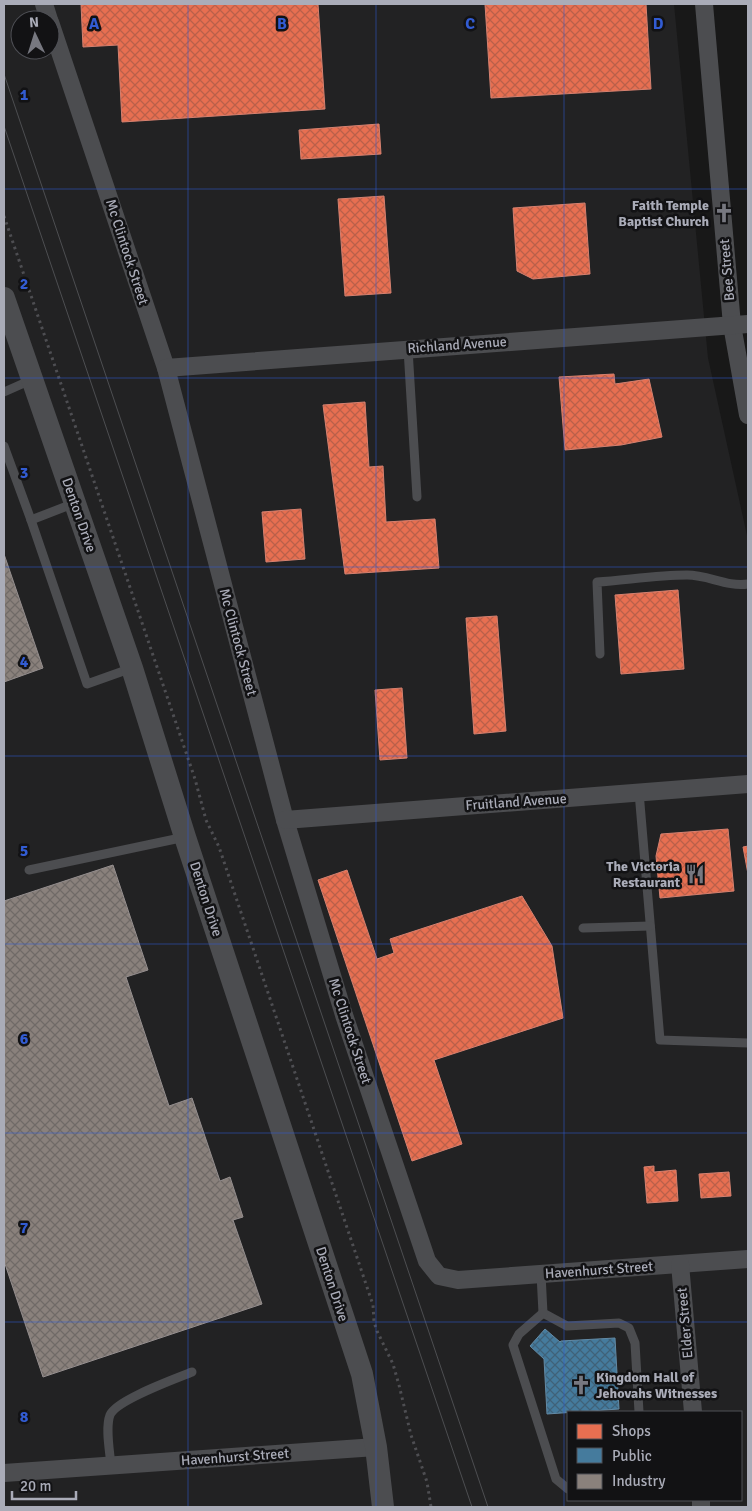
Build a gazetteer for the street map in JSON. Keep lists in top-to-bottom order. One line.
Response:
{"streets":{"street":["Mc Clintock Street","Bee Street","Richland Avenue","Denton Drive","Fruitland Avenue","Havenhurst Street","Elder Street"]},"crossings":[["Mc Clintock Street","Richland Avenue"],["Mc Clintock Street","Fruitland Avenue"],["Mc Clintock Street","Havenhurst Street"],["Bee Street","Richland Avenue"],["Denton Drive","Havenhurst Street"],["Havenhurst Street","Elder Street"]],"places":{"church":["Faith Temple Baptist Church","Kingdom Hall of Jehovahs Witnesses"],"restaurant":["The Victoria Restaurant"]},"legend":["Shops","Public","Industry"],"scale_bar":"20 m","north":"top","grid":{"columns":["A","B","C","D"],"rows":["1","2","3","4","5","6","7","8"]}}
